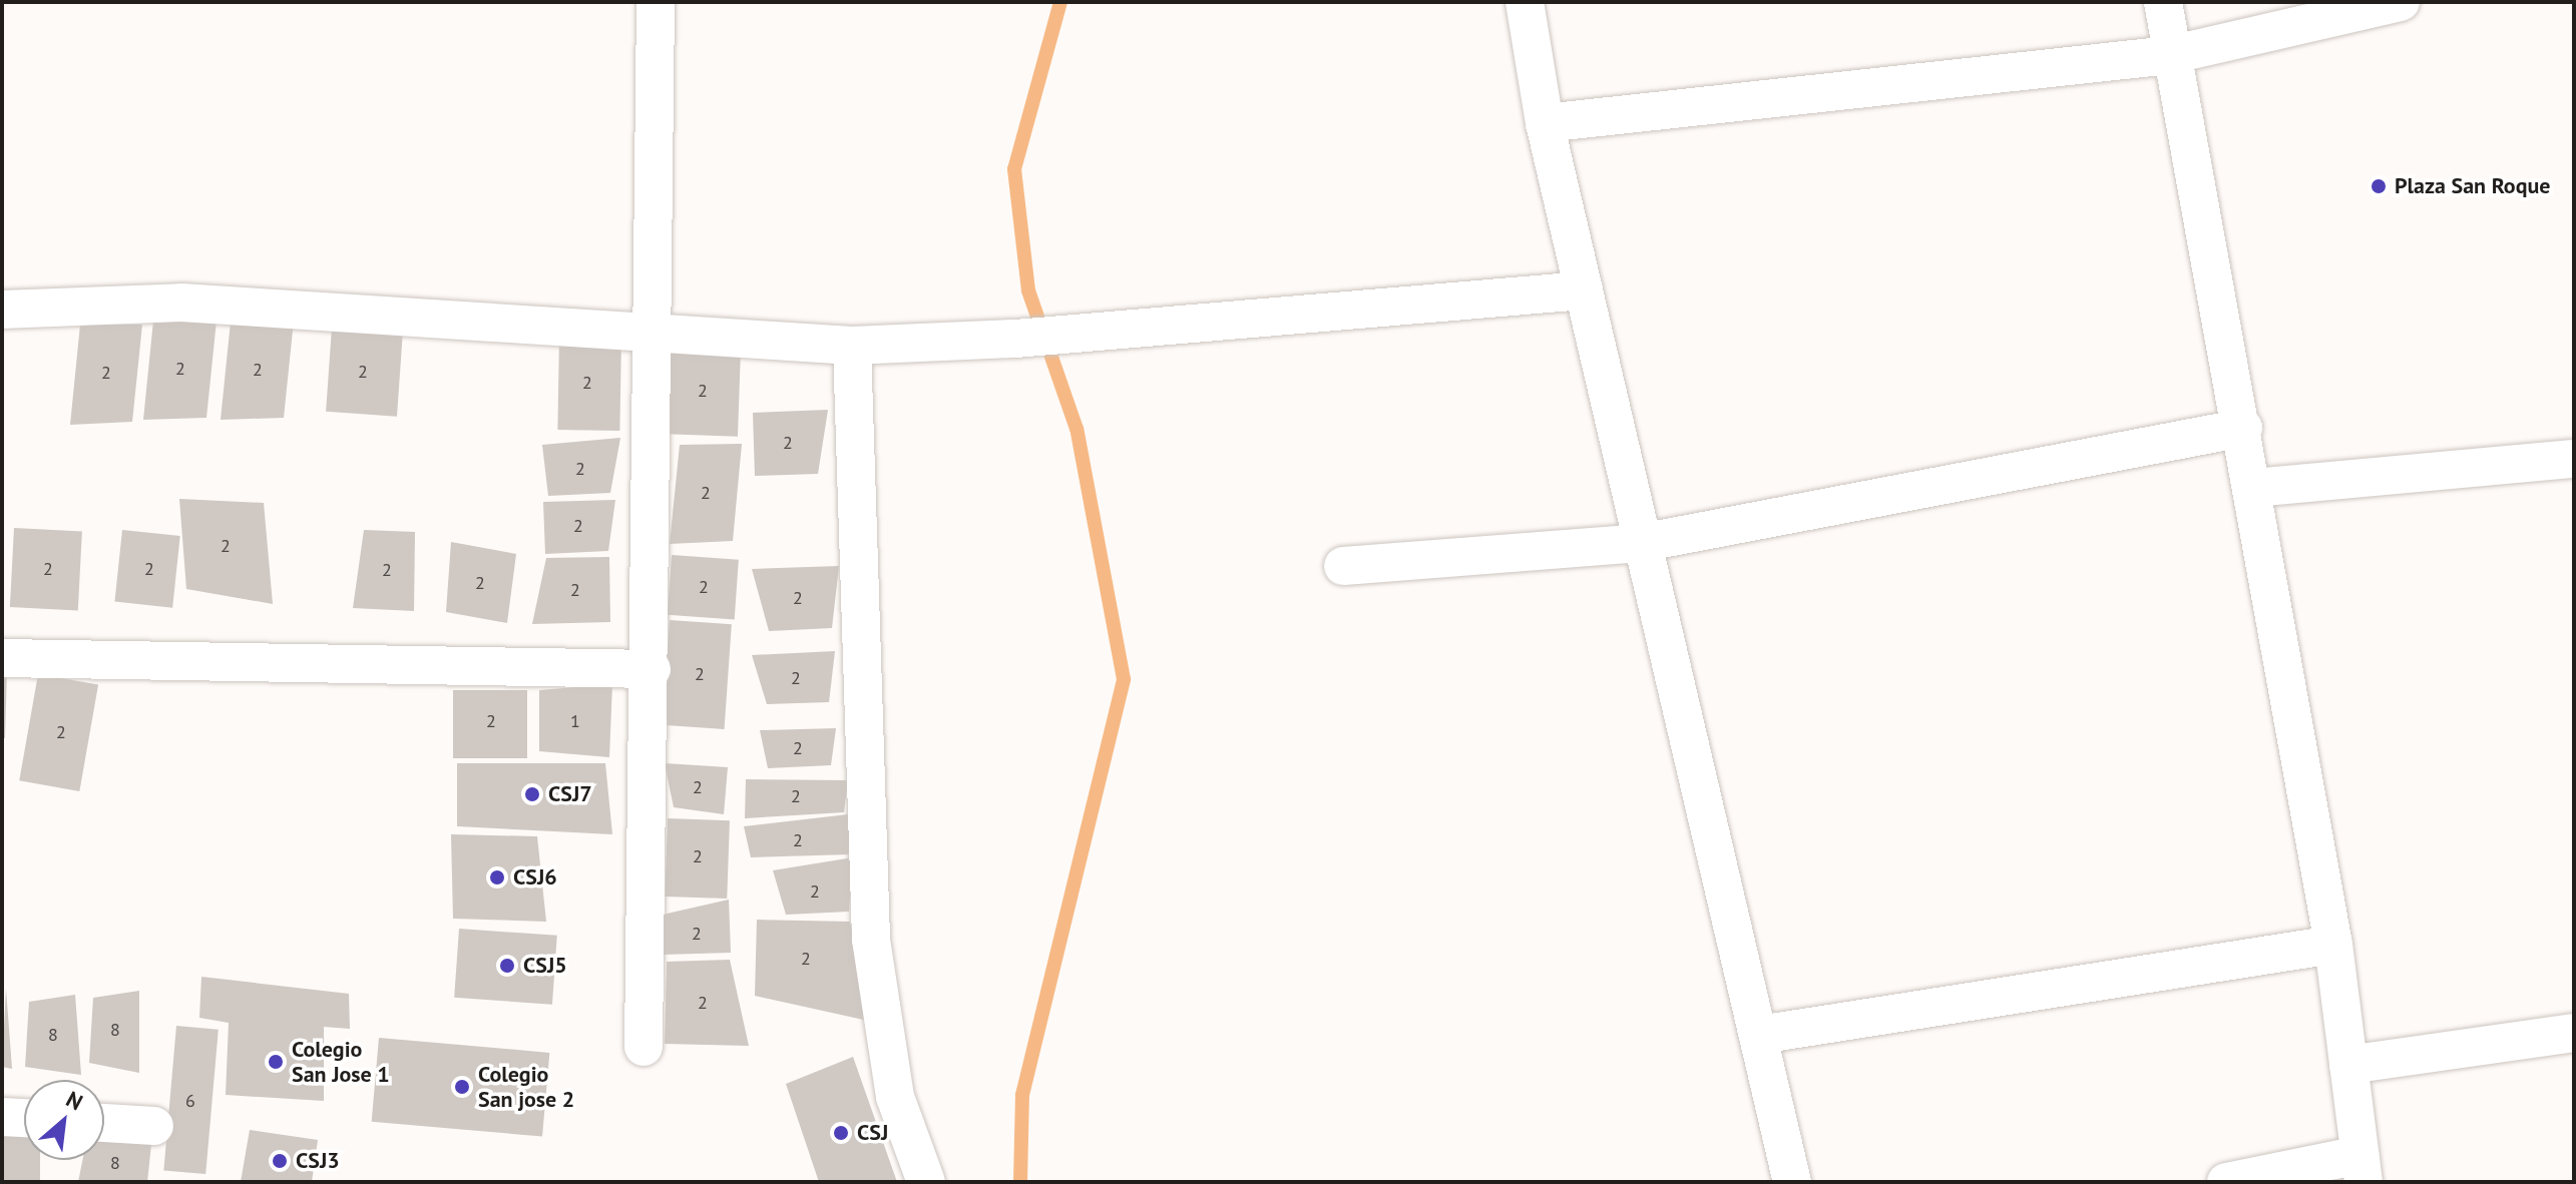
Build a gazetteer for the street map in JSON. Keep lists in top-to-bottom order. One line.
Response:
{"places":["Plaza San Roque","CSJ7","CSJ6","CSJ5","Colegio San Jose 1","Colegio San jose 2","CSJ","CSJ3"],"house_numbers":["2","2","2","2","2","2","2","2","2","2","2","2","2","2","2","2","2","2","2","2","2","1","2","2","2","2","2","2","2","2","2","2","8","8","6","8"],"north":"top right"}
